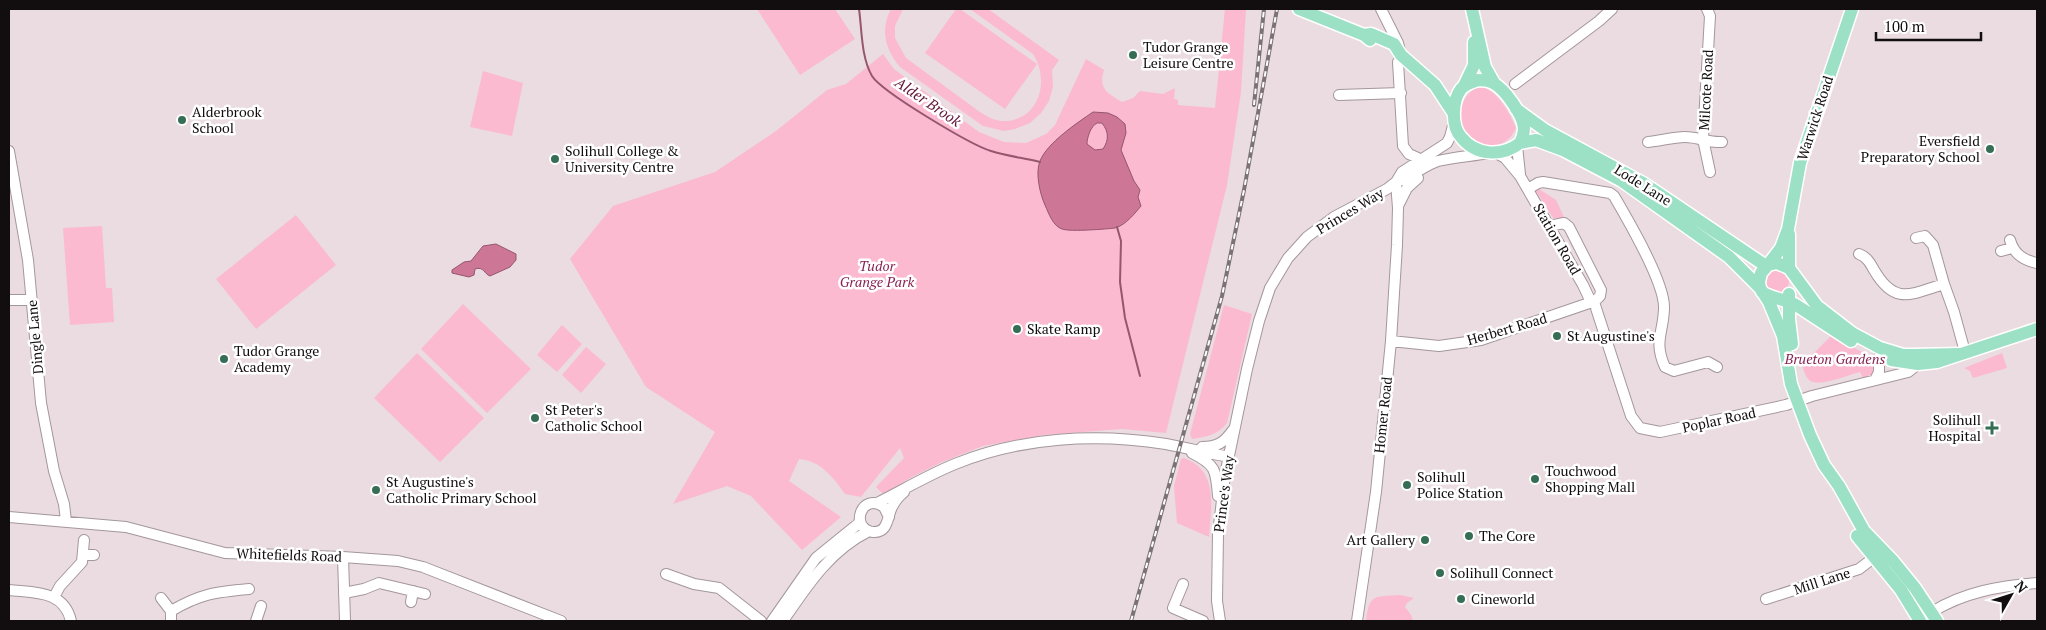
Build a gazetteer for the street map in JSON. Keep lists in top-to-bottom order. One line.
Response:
{"streets":{"main road":["Warwick Road","Lode Lane"],"street":["Milcote Road","Princes Way","Station Road","Herbert Road","Dingle Lane","Homer Road","Poplar Road","Prince's Way","Whitefields Road","Mill Lane"]},"crossings":[["Warwick Road","Lode Lane"],["Lode Lane","Princes Way"],["Lode Lane","Station Road"],["Princes Way","Station Road"],["Princes Way","Homer Road"],["Princes Way","Prince's Way"],["Station Road","Herbert Road"],["Station Road","Poplar Road"],["Herbert Road","Homer Road"],["Dingle Lane","Whitefields Road"]],"water":["Alder Brook"],"parks":["Tudor Grange Park","Brueton Gardens"],"places":{"other":["Tudor Grange Leisure Centre","Alderbrook School","Eversfield Preparatory School","Solihull College & University Centre","Skate Ramp","St Augustine's","Tudor Grange Academy","St Peter's Catholic School","Touchwood Shopping Mall","Solihull Police Station","St Augustine's Catholic Primary School","The Core","Art Gallery","Solihull Connect","Cineworld"],"health":["Solihull Hospital"]},"scale_bar":"100 m","north":"top right"}
